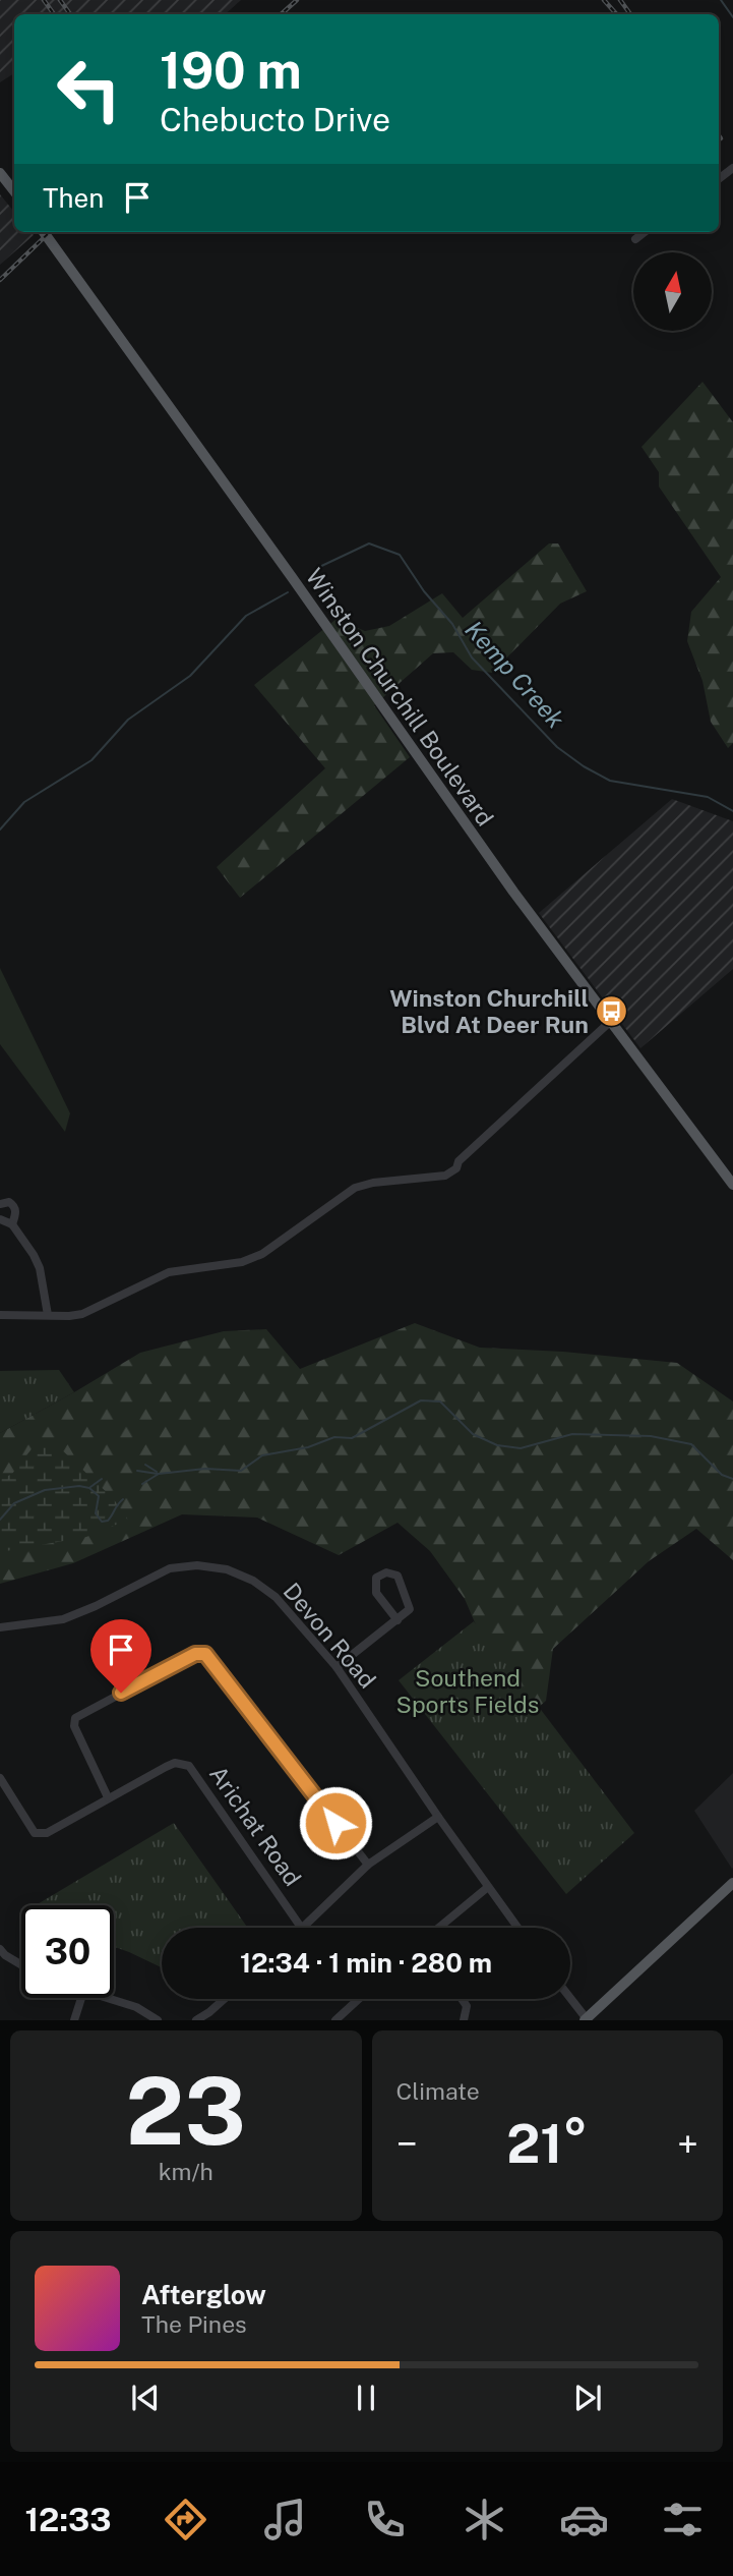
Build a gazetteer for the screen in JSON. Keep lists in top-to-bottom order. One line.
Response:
{"streets":{"main road":["Winston Churchill Boulevard"],"street":["Devon Road","Arichat Road"]},"water":["Kemp Creek"],"parks":["Southend Sports Fields"],"places":{"bus stop":["Winston Churchill Blvd At Deer Run"]},"north":"top","page":{"turn":["190 m","Chebucto Drive"],"then":"Then","limit":"30","trip":"12:34 · 1 min · 280 m","tile":[["23","km/h"],"Climate"],"heat":["−","21°","+"],"song":["Afterglow","The Pines"],"tabs":"12:33"}}
